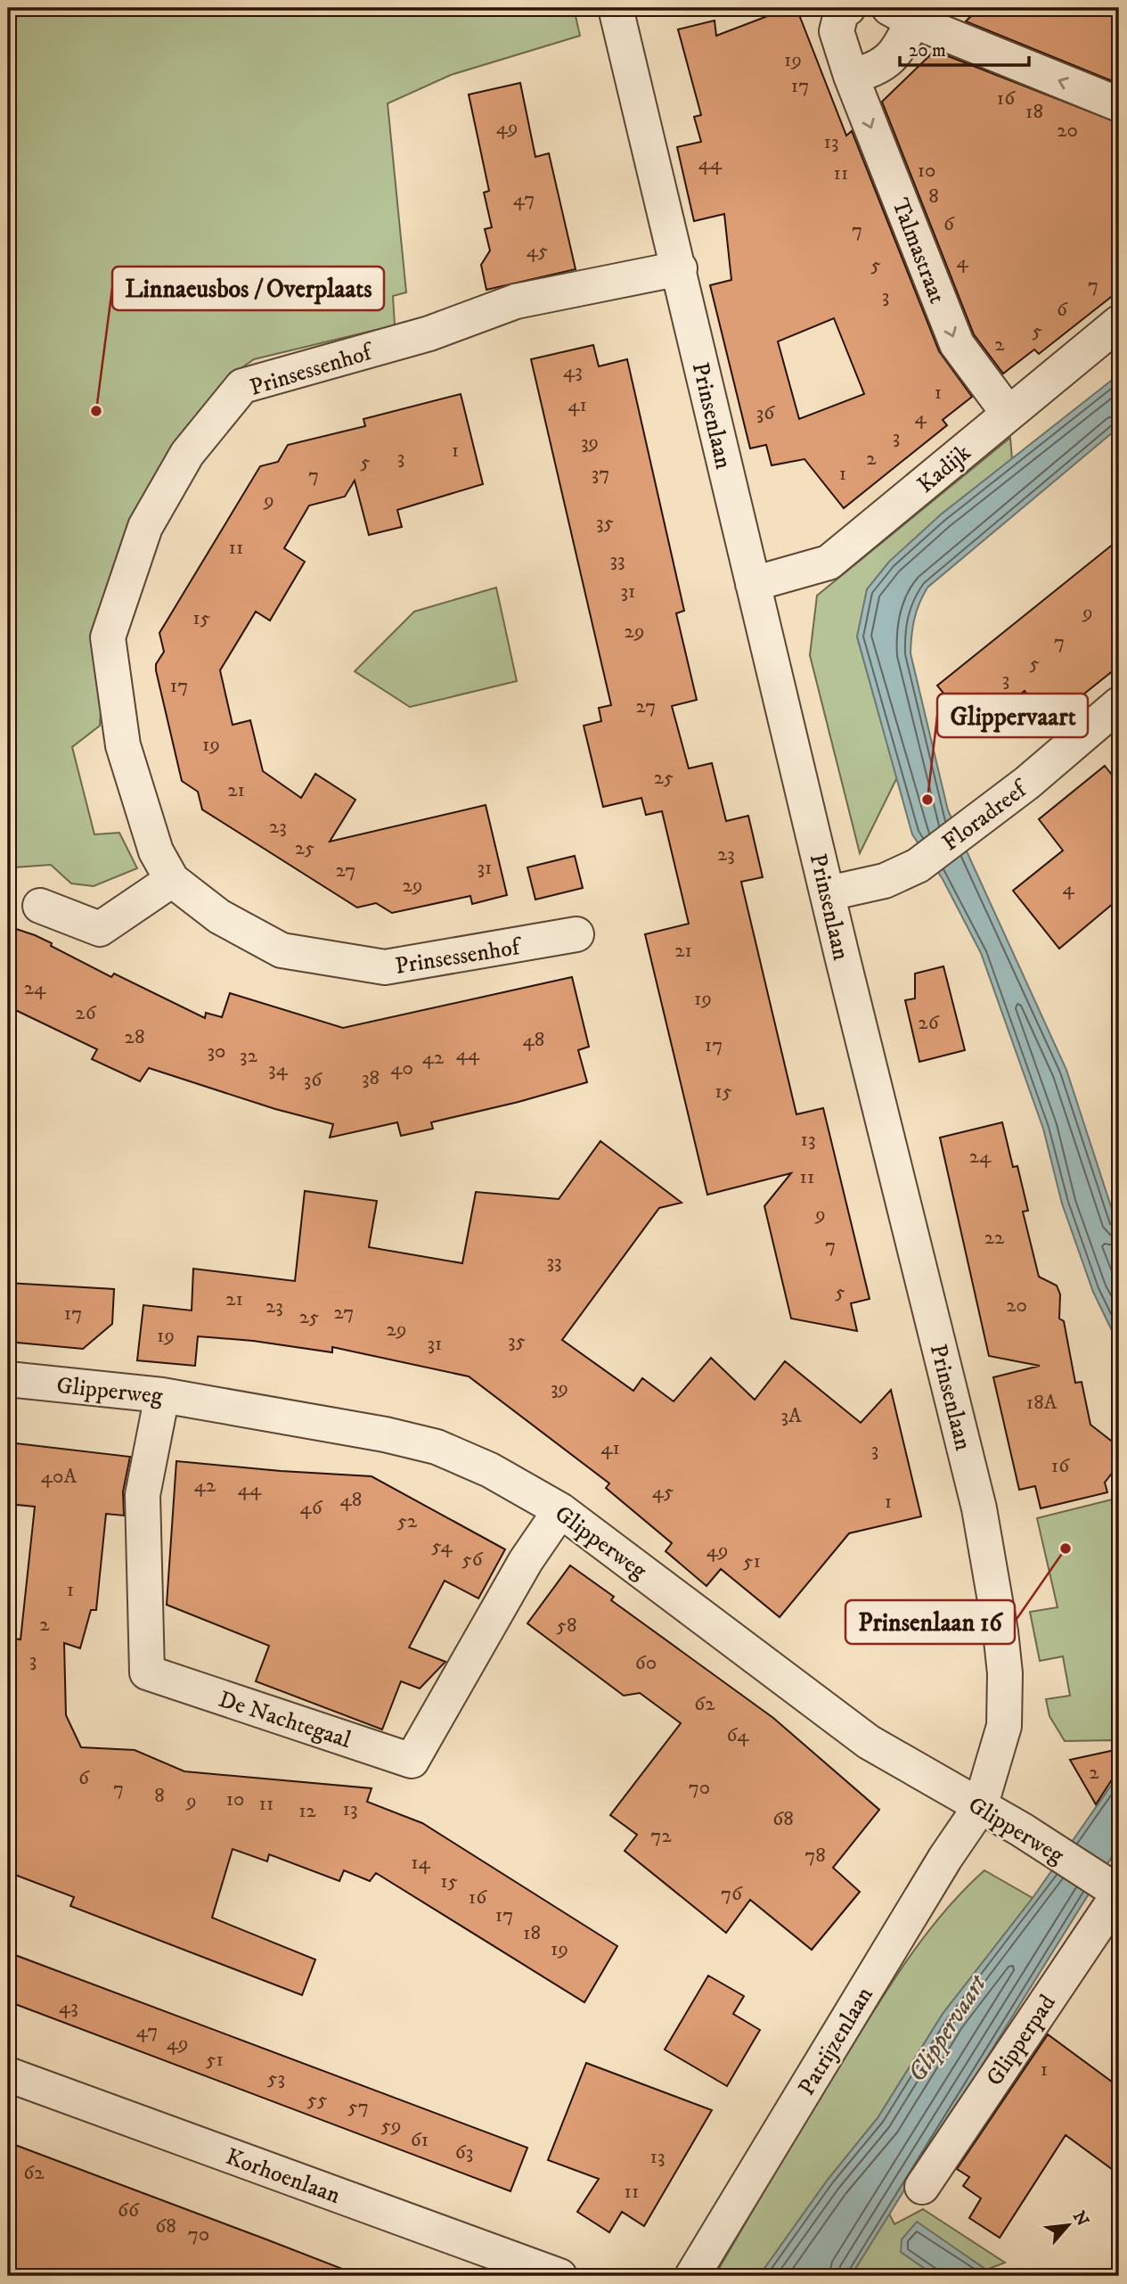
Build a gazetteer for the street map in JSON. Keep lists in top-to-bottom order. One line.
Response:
{"streets":{"street":["Talmastraat","Prinsessenhof","Prinsenlaan","Kadijk","Floradreef","Glipperweg","De Nachtegaal","Glipperpad","Patrijzenlaan","Korhoenlaan"]},"crossings":[["Talmastraat","Kadijk"],["Prinsessenhof","Prinsenlaan"],["Prinsenlaan","Kadijk"],["Prinsenlaan","Floradreef"],["Prinsenlaan","Glipperweg"],["Prinsenlaan","Patrijzenlaan"],["Glipperweg","De Nachtegaal"],["Glipperweg","Glipperpad"],["Glipperweg","Patrijzenlaan"]],"one_way":["Talmastraat"],"water":["Glippervaart"],"places":["Linnaeusbos / Overplaats","Glippervaart","Prinsenlaan 16"],"house_numbers":["19","17","16","18","49","20","13","44","10","11","8","47","6","7","45","4","5","7","3","6","5","2","43","1","41","36","4","3","39","1","3","2","5","37","1","7","9","35","11","33","31","9","15","29","7","5","3","17","27","19","25","21","23","25","23","31","27","29","4","21","24","19","26","26","28","48","17","30","44","32","42","40","34","38","36","15","13","24","11","9","22","7","33","5","21","20","23","27","17","25","29","19","35","31","39","18A","3A","41","3","16","40A","42","44","45","48","1","46","52","54","49","56","51","1","2","58","3","60","62","64","2","6","70","7","8","10","9","11","13","12","68","72","78","14","15","76","16","17","18","19","43","47","49","51","1","53","55","57","59","61","63","13","62","11","66","68","70"],"scale_bar":"20 m","north":"top right"}
